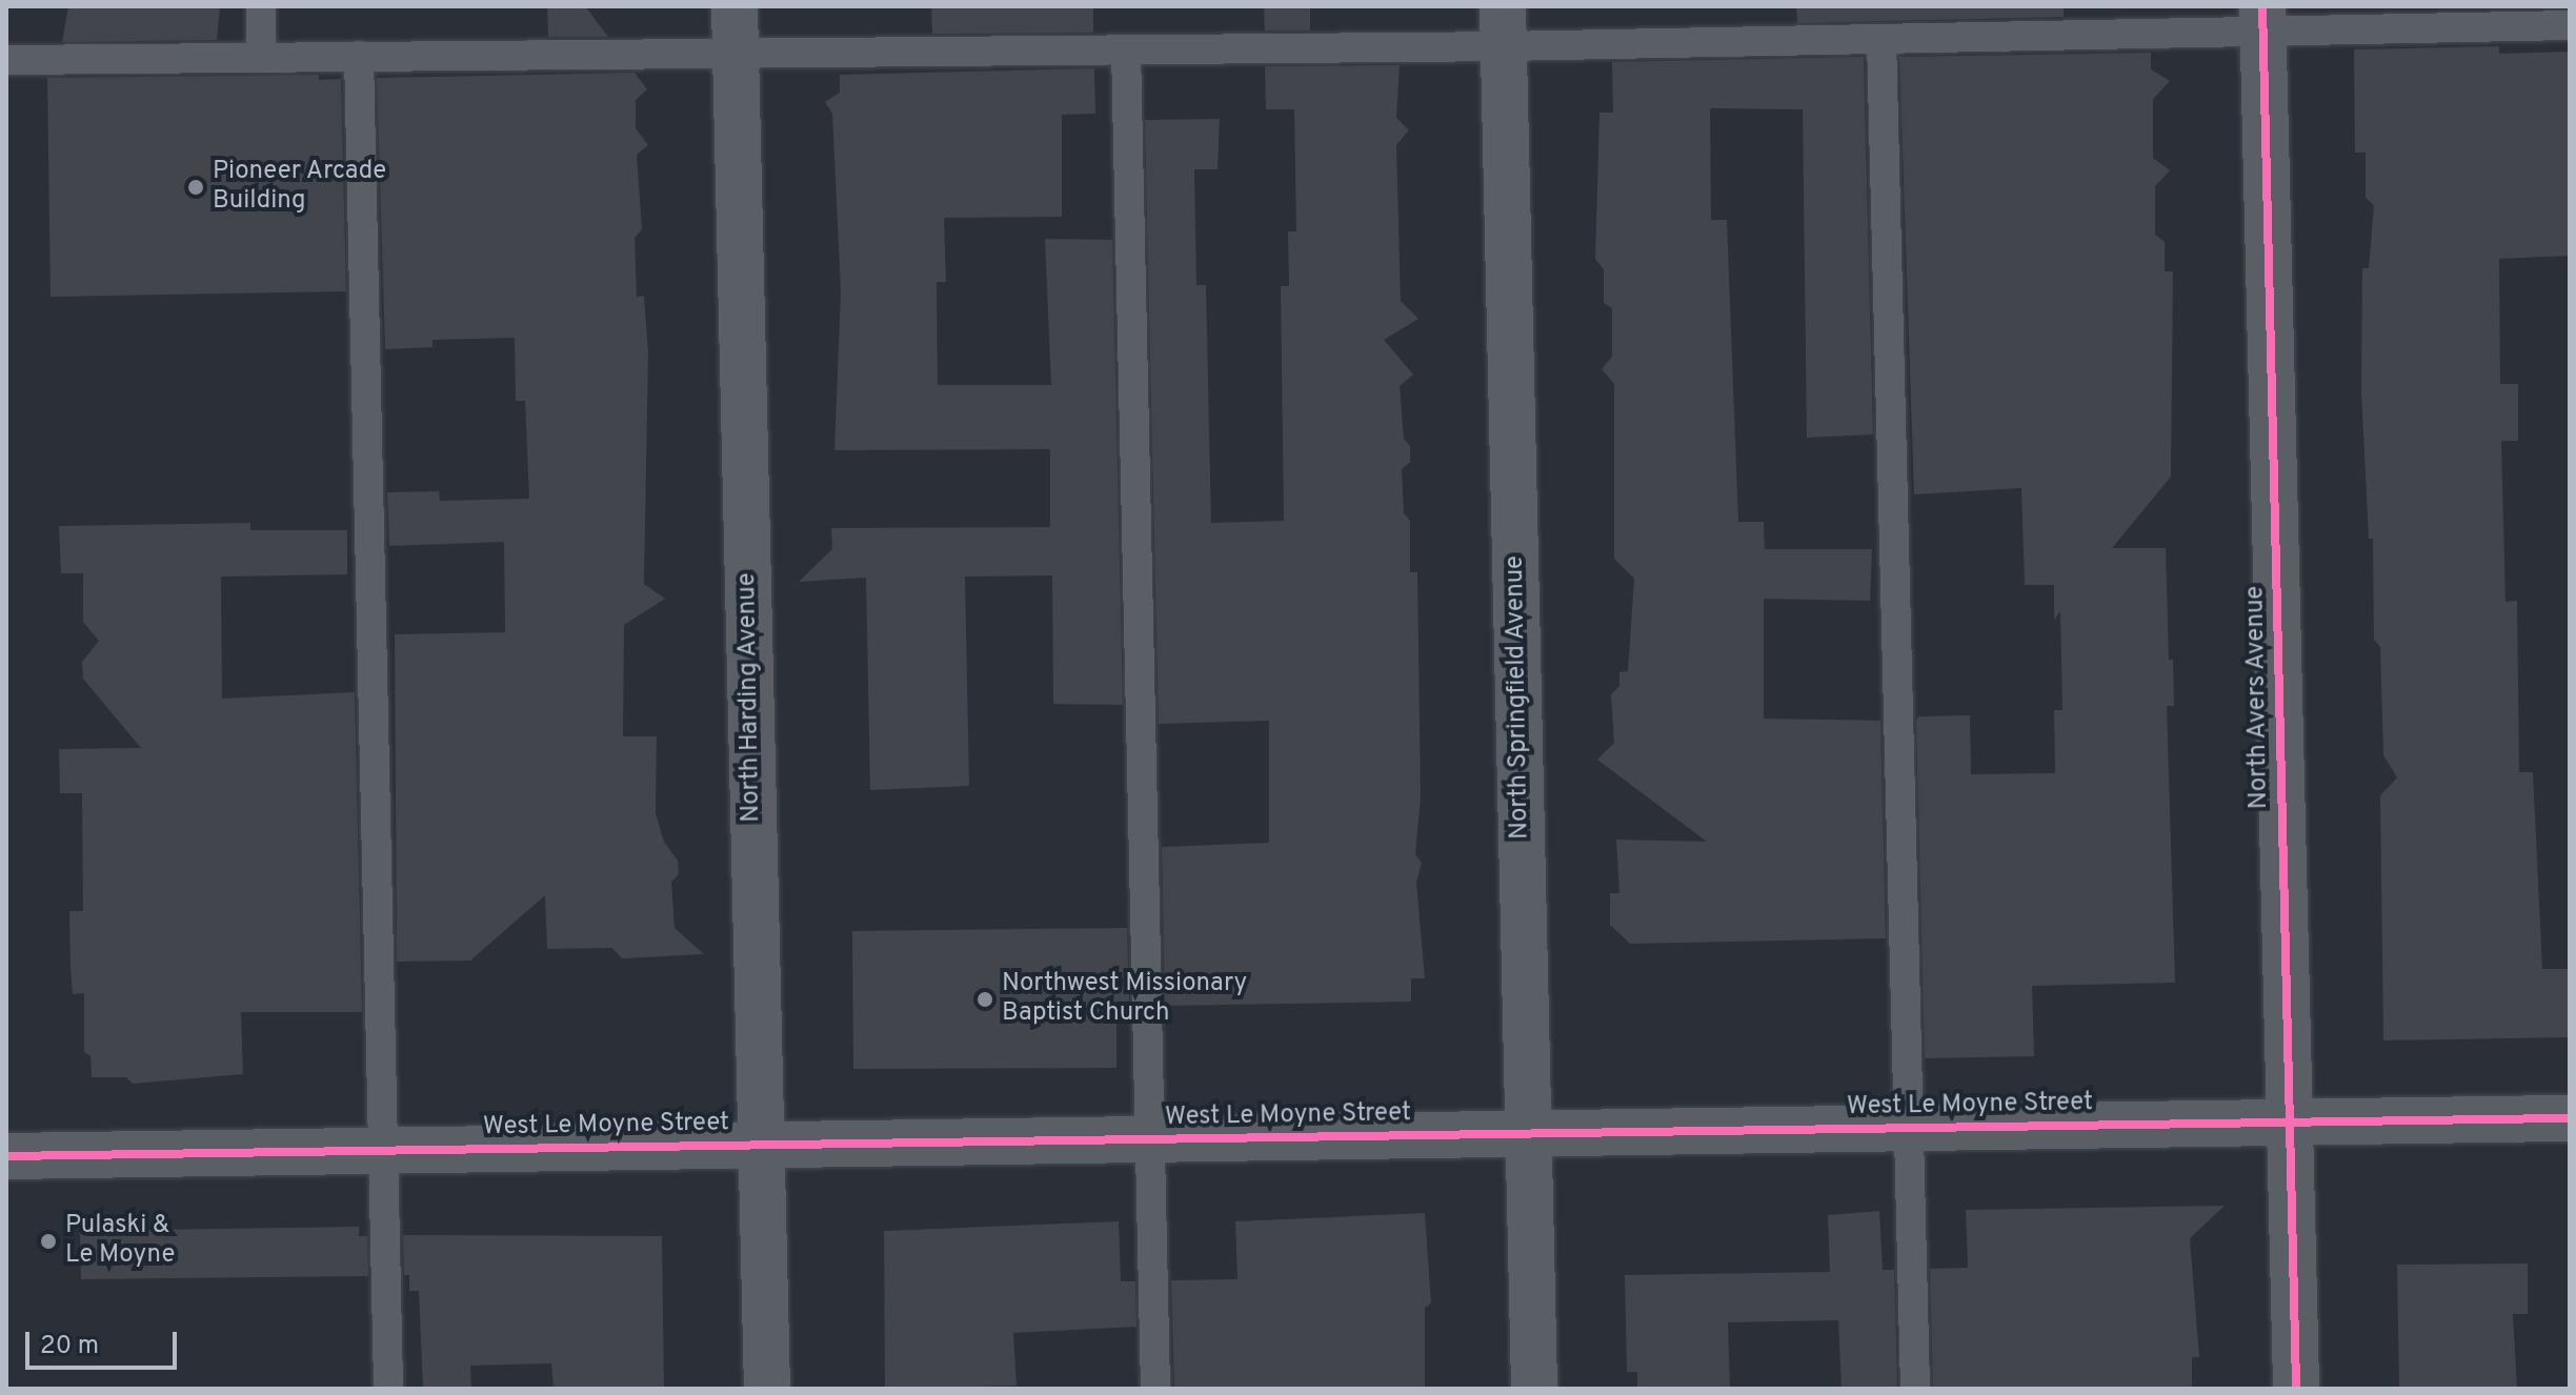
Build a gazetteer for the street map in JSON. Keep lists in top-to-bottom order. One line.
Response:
{"streets":{"street":["North Harding Avenue","North Springfield Avenue","North Avers Avenue","West Le Moyne Street"]},"crossings":[["North Harding Avenue","West Le Moyne Street"],["North Springfield Avenue","West Le Moyne Street"],["North Avers Avenue","West Le Moyne Street"]],"places":["Pioneer Arcade Building","Northwest Missionary Baptist Church","Pulaski & Le Moyne"],"scale_bar":"20 m"}
